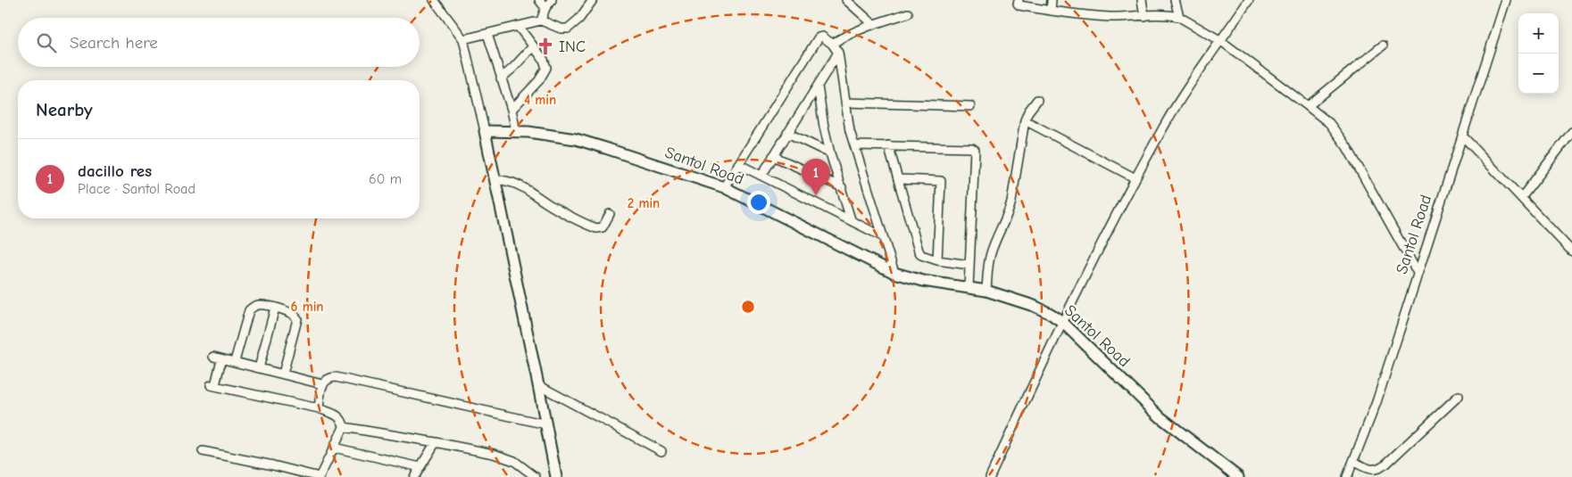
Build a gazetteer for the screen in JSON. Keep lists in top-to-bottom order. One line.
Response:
{"streets":{"street":["Santol Road"]},"places":{"church":["INC"]},"page":{"map_buttons":["+","−"],"search":"Search here","heading":"Nearby","list":[{"mark":"1","name":"dacillo res","note":"Place · Santol Road","value":"60 m"}],"pins":"1"},"rings":["4 min","2 min","6 min"]}
